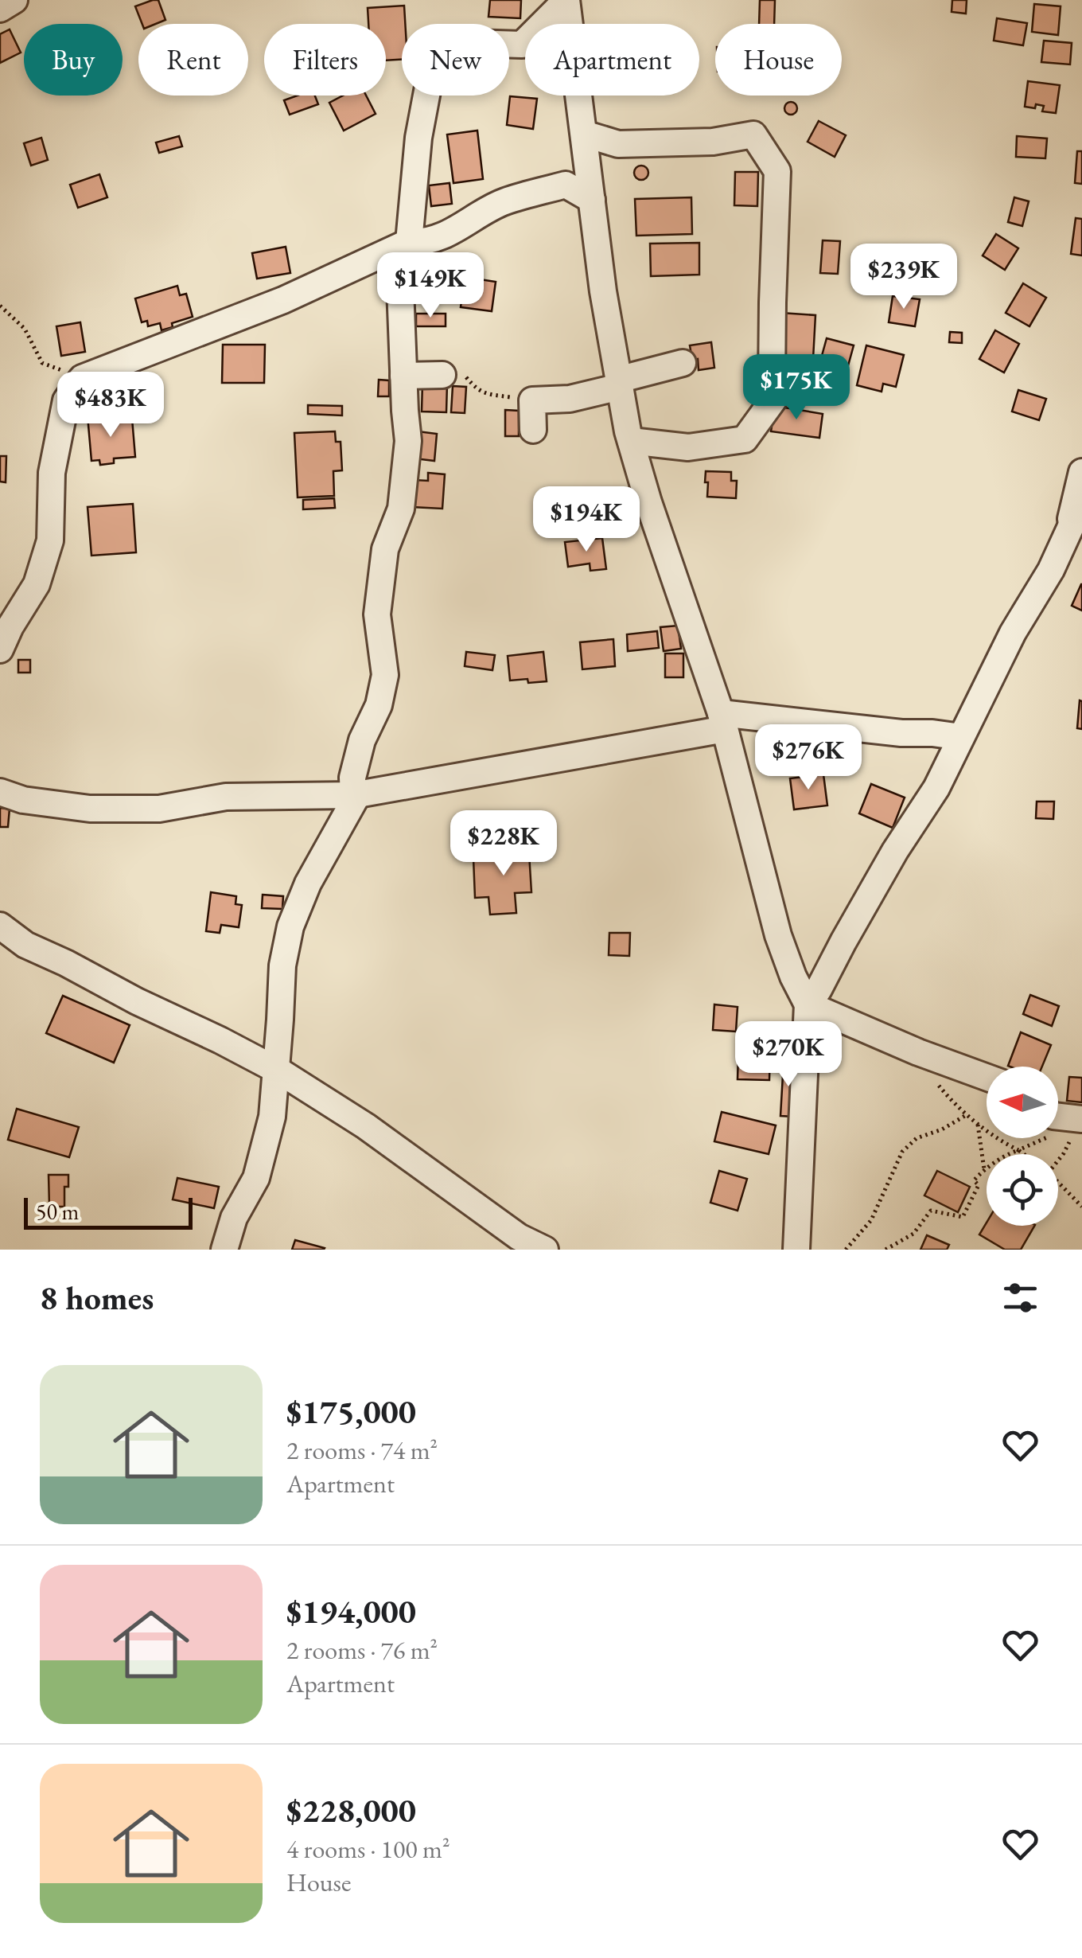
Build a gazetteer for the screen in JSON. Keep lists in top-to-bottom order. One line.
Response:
{"scale_bar":"50 m","north":"left","page":{"chip":["Buy","Rent","Filters","New","Apartment","House"],"price":["$239K","$149K","$175K","$483K","$194K","$276K","$228K","$270K"],"scale":"50 m","heading":"8 homes","list":[{"name":"$175,000","note":"2 rooms · 74 m² · Apartment"},{"name":"$194,000","note":"2 rooms · 76 m² · Apartment"},{"name":"$228,000","note":"4 rooms · 100 m² · House"}]}}
